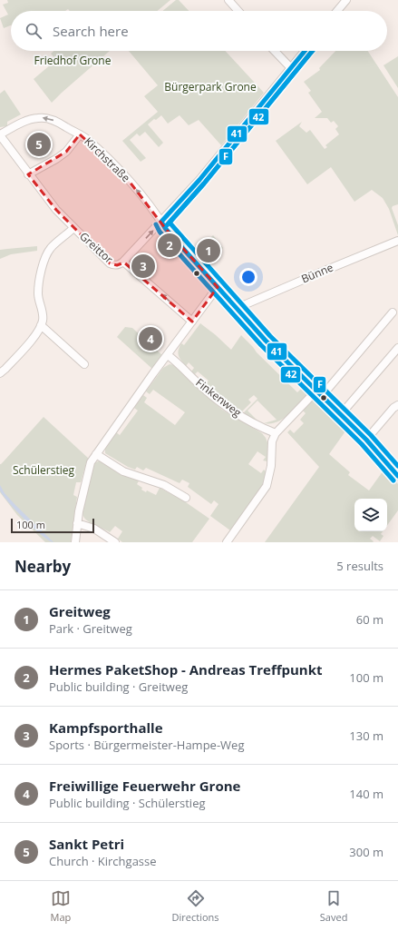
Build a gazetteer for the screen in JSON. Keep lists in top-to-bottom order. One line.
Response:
{"streets":{"street":["Kirchstraße","Greittor","Bünne","Finkenweg"]},"crossings":[["Kirchstraße","Greittor"],["Kirchstraße","Bünne"]],"parks":["Friedhof Grone","Bürgerpark Grone","Schülerstieg"],"lines":["transit line 41","transit line 42","transit line F"],"scale_bar":"100 m","page":{"search":"Search here","pins":["5","2","1","3","4"],"scale":"100 m","heading":["Nearby","5 results"],"list":[{"mark":"1","name":"Greitweg","note":"Park · Greitweg","value":"60 m"},{"mark":"2","name":"Hermes PaketShop - Andreas Treffpunkt","note":"Public building · Greitweg","value":"100 m"},{"mark":"3","name":"Kampfsporthalle","note":"Sports · Bürgermeister-Hampe-Weg","value":"130 m"},{"mark":"4","name":"Freiwillige Feuerwehr Grone","note":"Public building · Schülerstieg","value":"140 m"},{"mark":"5","name":"Sankt Petri","note":"Church · Kirchgasse","value":"300 m"}],"nav":["Map","Directions","Saved"]}}
